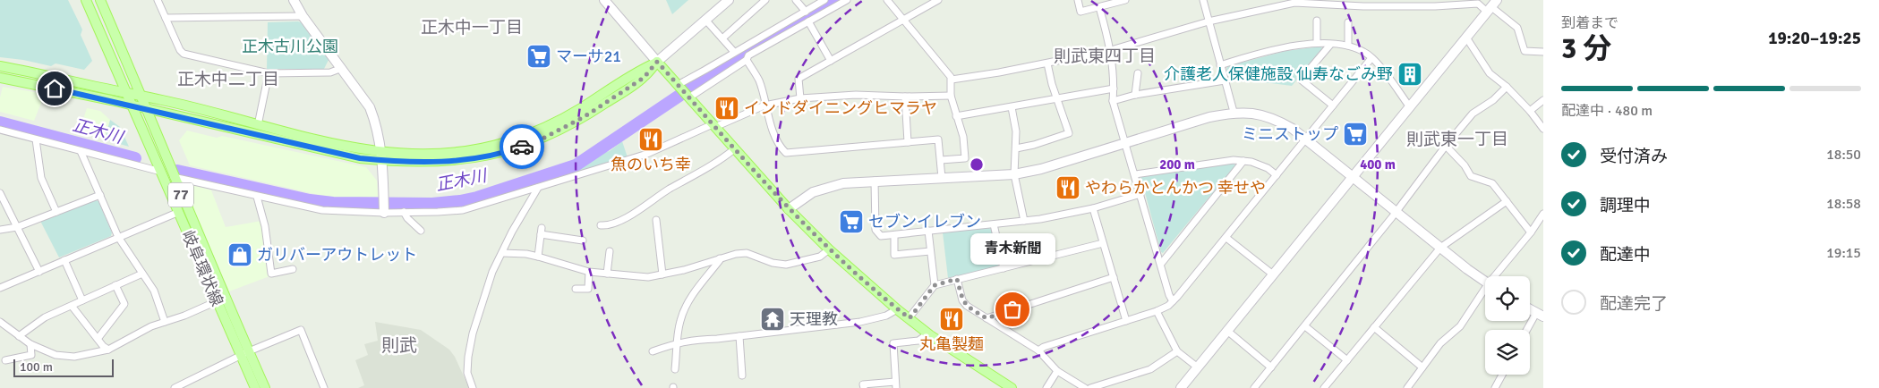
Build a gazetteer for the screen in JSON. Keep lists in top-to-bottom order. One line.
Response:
{"streets":{"main road":["77","岐阜環状線"]},"districts":["正木中一丁目","則武東四丁目","正木中二丁目","則武東一丁目","則武"],"water":["正木川"],"parks":["正木古川公園"],"places":{"supermarket":["マーサ21","ミニストップ","セブンイレブン"],"building":["介護老人保健施設 仙寿なごみ野"],"restaurant":["インドダイニングヒマラヤ","魚のいち幸","やわらかとんかつ 幸せや","丸亀製麺"],"shop":["ガリバーアウトレット"],"other":["青木新聞"],"temple":["天理教"]},"scale_bar":"100 m","page":{"heading":["3 分","到着まで","19:20–19:25"],"bar":"配達中 · 480 m","list":[["受付済み","18:50"],["調理中","18:58"],["配達中","19:15"],"配達完了"],"bubble":"青木新聞","scale":"100 m"},"rings":["200 m","400 m"]}
